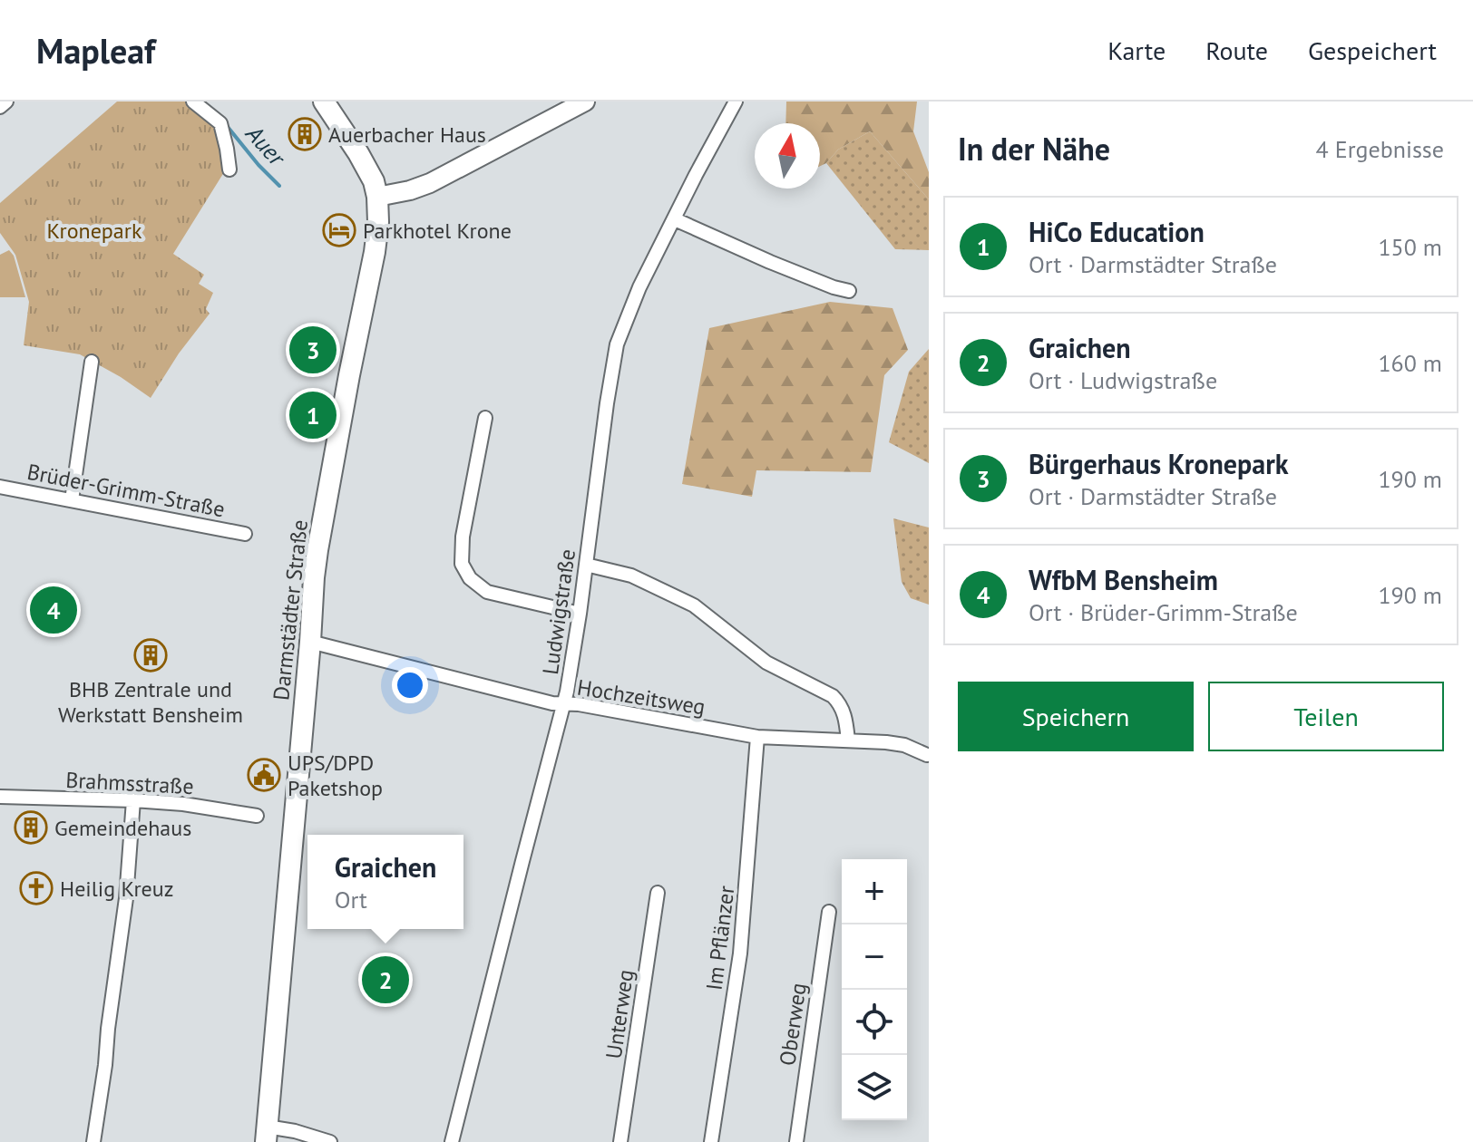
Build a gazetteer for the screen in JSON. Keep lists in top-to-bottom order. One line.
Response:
{"streets":{"main road":["Darmstädter Straße"],"street":["Brüder-Grimm-Straße","Ludwigstraße","Hochzeitsweg","Brahmsstraße","Im Pflänzer","Unterweg","Oberweg"]},"crossings":[["Darmstädter Straße","Hochzeitsweg"],["Ludwigstraße","Hochzeitsweg"],["Hochzeitsweg","Im Pflänzer"]],"water":["Auer"],"parks":["Kronepark"],"places":{"building":["Auerbacher Haus","BHB Zentrale und Werkstatt Bensheim","Gemeindehaus"],"hotel":["Parkhotel Krone"],"public building":["UPS/DPD Paketshop"],"church":["Heilig Kreuz"]},"north":"top","page":{"header":"Mapleaf","nav":["Karte","Route","Gespeichert"],"heading":["In der Nähe","4 Ergebnisse"],"list":[{"mark":"1","name":"HiCo Education","note":"Ort · Darmstädter Straße","value":"150 m"},{"mark":"2","name":"Graichen","note":"Ort · Ludwigstraße","value":"160 m"},{"mark":"3","name":"Bürgerhaus Kronepark","note":"Ort · Darmstädter Straße","value":"190 m"},{"mark":"4","name":"WfbM Bensheim","note":"Ort · Brüder-Grimm-Straße","value":"190 m"}],"pins":["3","1","4","2"],"buttons":["Speichern","Teilen"],"popup":["Graichen","Ort"],"map_buttons":["+","−"]}}
